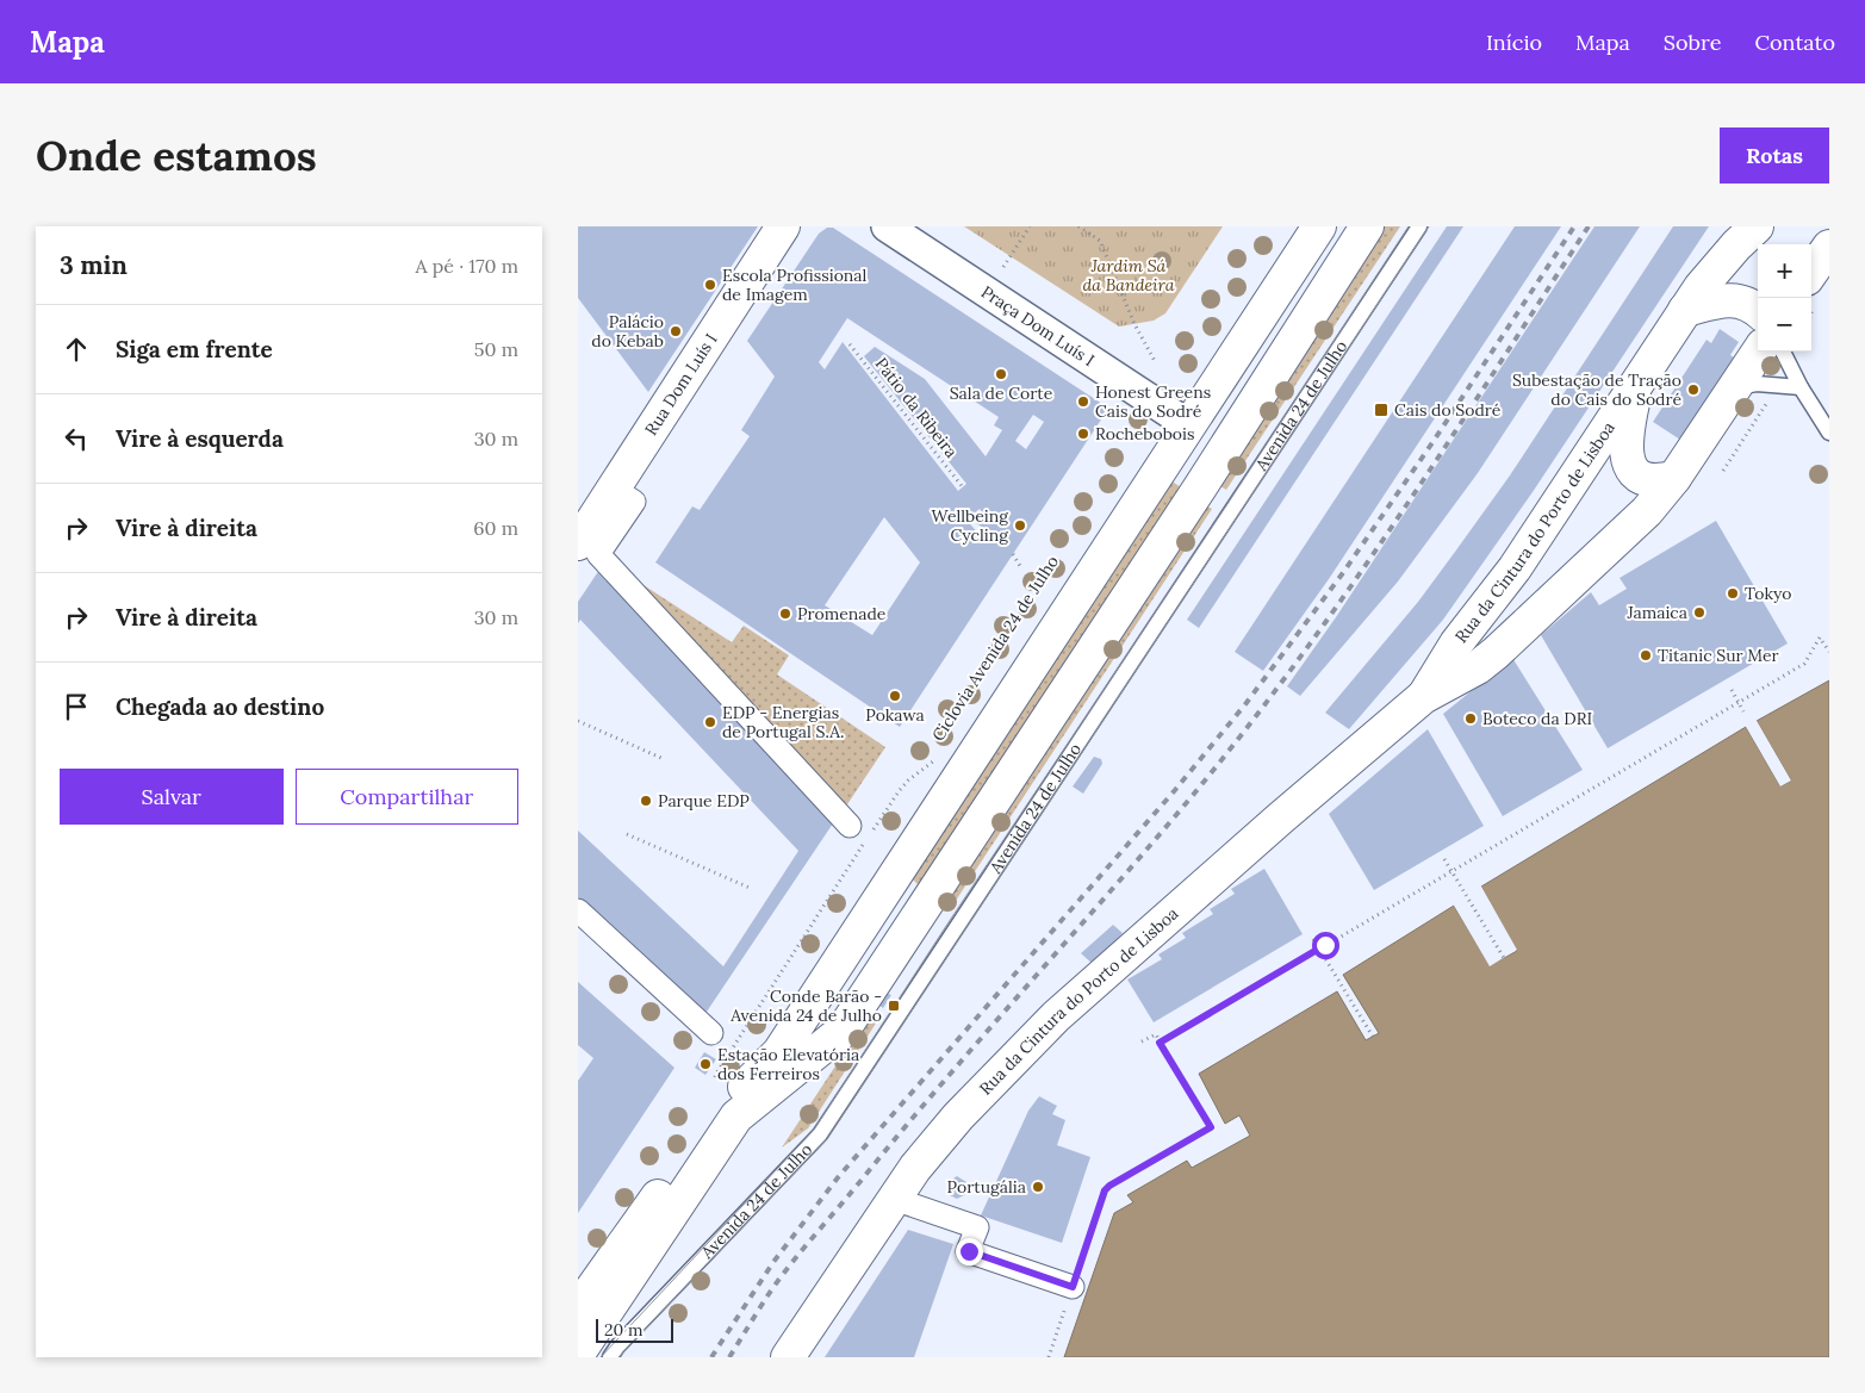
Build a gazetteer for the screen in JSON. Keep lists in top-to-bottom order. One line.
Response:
{"streets":{"main road":["Rua Dom Luís I","Rua da Cintura do Porto de Lisboa"],"street":["Praça Dom Luís I"],"lane":["Avenida 24 de Julho"],"path":["Pátio da Ribeira","Ciclovia Avenida 24 de Julho"]},"parks":["Jardim Sá da Bandeira"],"places":{"other":["Escola Profissional de Imagem","Palácio do Kebab","Sala de Corte","Subestação de Tração do Cais do Sodré","Honest Greens Cais do Sodré","Rochebobois","Wellbeing Cycling","Tokyo","Jamaica","Promenade","Titanic Sur Mer","Pokawa","Boteco da DRI","EDP - Energias de Portugal S.A.","Parque EDP","Estação Elevatória dos Ferreiros","Portugália"],"transit":["Cais do Sodré","Conde Barão - Avenida 24 de Julho"]},"scale_bar":"20 m","page":{"header":"Mapa","nav":["Início","Mapa","Sobre","Contato"],"buttons":["Rotas",["Salvar","Compartilhar"]],"title":"Onde estamos","heading":["3 min","A pé · 170 m"],"map_buttons":["+","−"],"list":[["Siga em frente","50 m"],["Vire à esquerda","30 m"],["Vire à direita","60 m"],["Vire à direita","30 m"],"Chegada ao destino"],"scale":"20 m"}}
